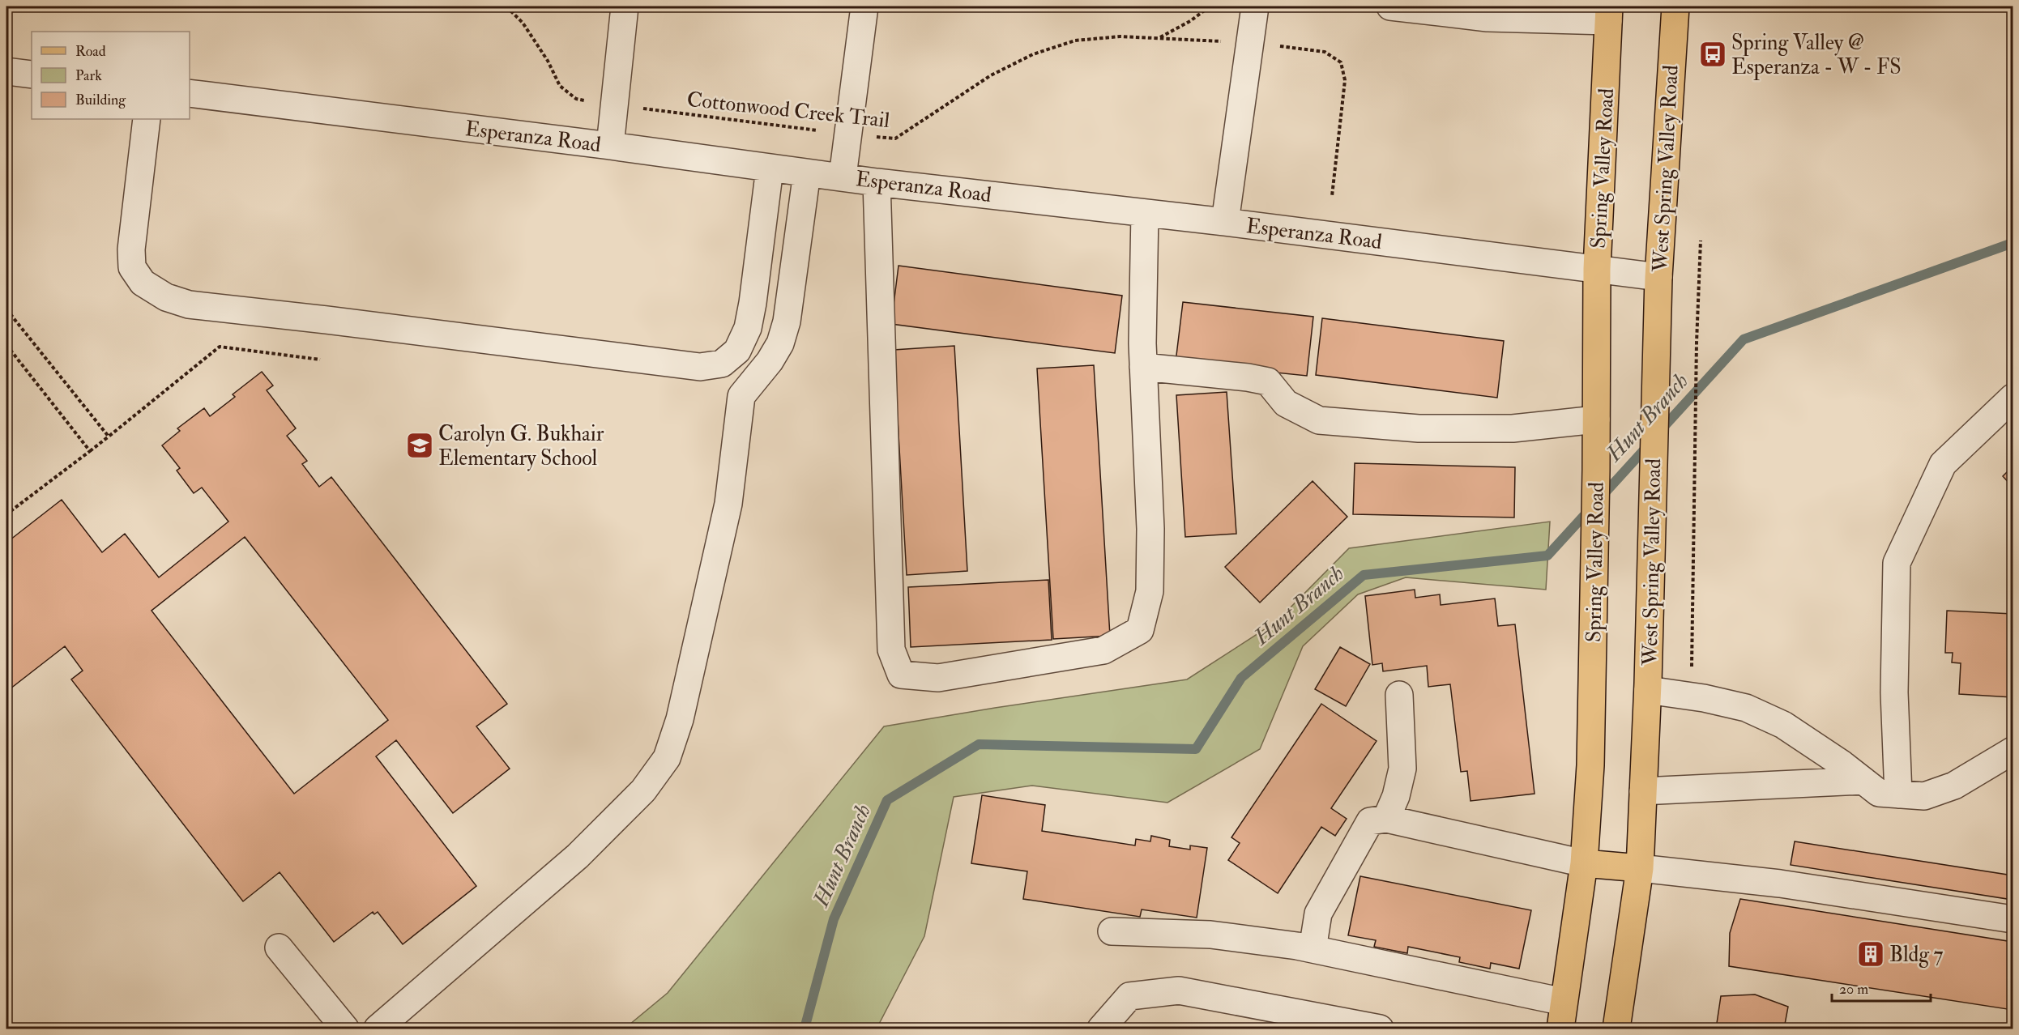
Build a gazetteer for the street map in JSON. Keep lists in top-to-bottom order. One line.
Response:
{"streets":{"main road":["Spring Valley Road","West Spring Valley Road"],"street":["Esperanza Road"],"path":["Cottonwood Creek Trail"]},"crossings":[["Esperanza Road","Spring Valley Road"],["Esperanza Road","West Spring Valley Road"]],"water":["Hunt Branch"],"places":{"bus stop":["Spring Valley @ Esperanza - W - FS"],"school or university":["Carolyn G. Bukhair Elementary School"],"building":["Bldg 7"]},"legend":["Road","Park","Building"],"scale_bar":"20 m"}
